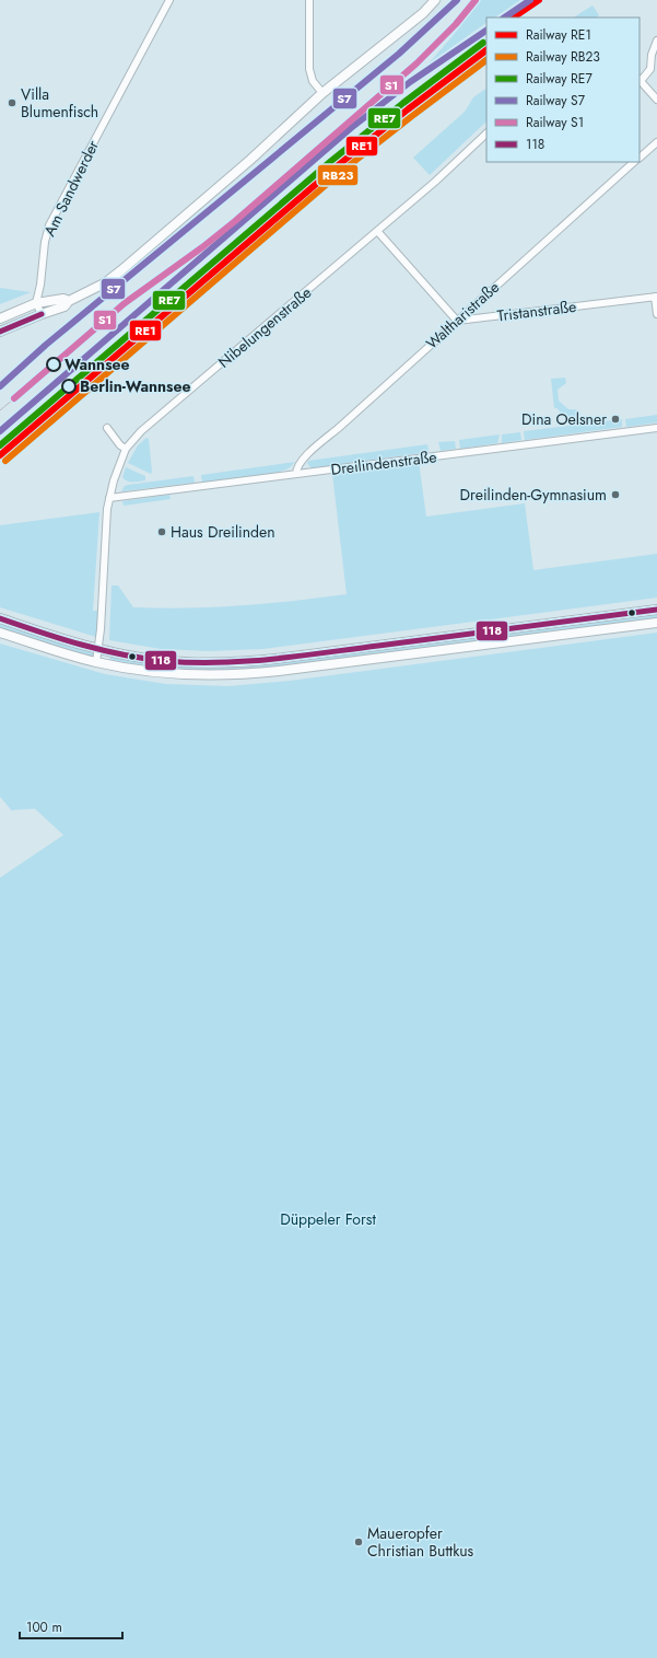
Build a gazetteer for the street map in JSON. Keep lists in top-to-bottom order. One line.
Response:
{"streets":{"street":["Am Sandwerder","Tristanstraße","Waltharistraße","Nibelungenstraße","Dreilindenstraße"]},"crossings":[["Tristanstraße","Waltharistraße"],["Waltharistraße","Dreilindenstraße"],["Nibelungenstraße","Dreilindenstraße"]],"parks":["Düppeler Forst"],"places":["Villa Blumenfisch","Wannsee","Berlin-Wannsee","Dina Oelsner","Dreilinden-Gymnasium","Haus Dreilinden","Maueropfer Christian Buttkus"],"lines":["rail line RE1","rail line S7","rail line S1","rail line RE7","rail line RB23","transit line 118"],"legend":["Railway RE1","Railway RB23","Railway RE7","Railway S7","Railway S1","118"],"scale_bar":"100 m"}
